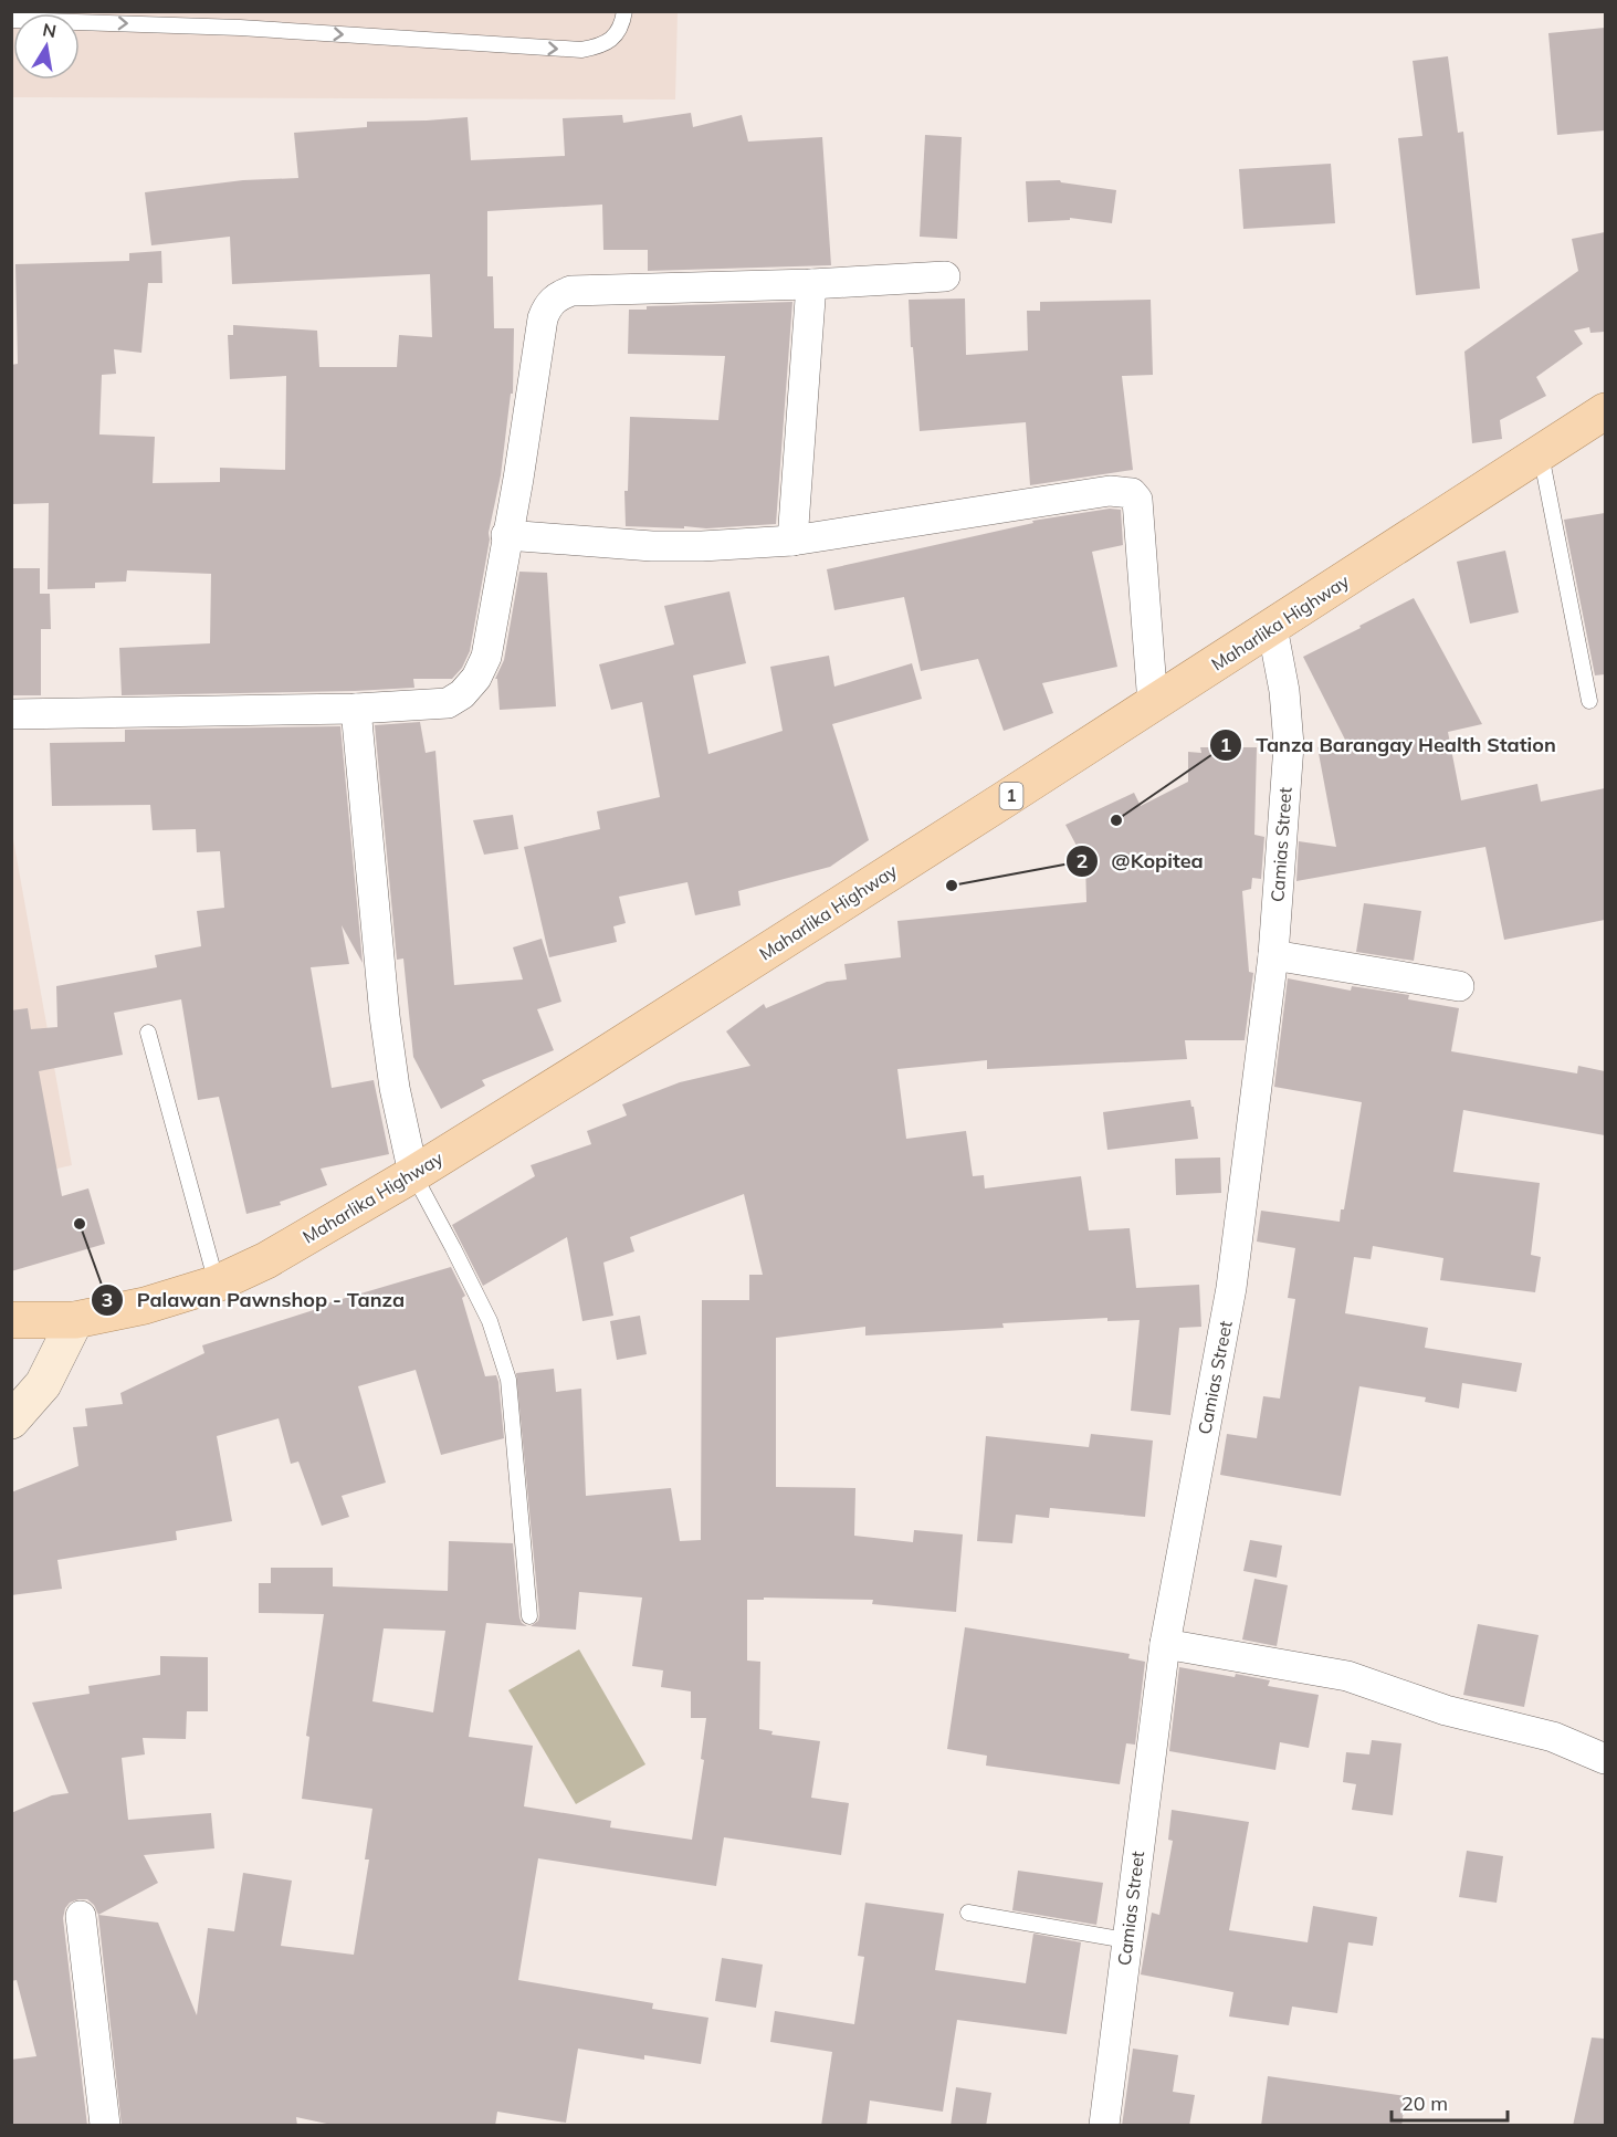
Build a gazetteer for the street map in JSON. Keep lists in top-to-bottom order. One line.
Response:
{"streets":{"main road":["Maharlika Highway","1"],"street":["Camias Street"]},"crossings":[["Maharlika Highway","Camias Street"]],"places":["Tanza Barangay Health Station","@Kopitea","Palawan Pawnshop - Tanza"],"scale_bar":"20 m","north":"top"}
